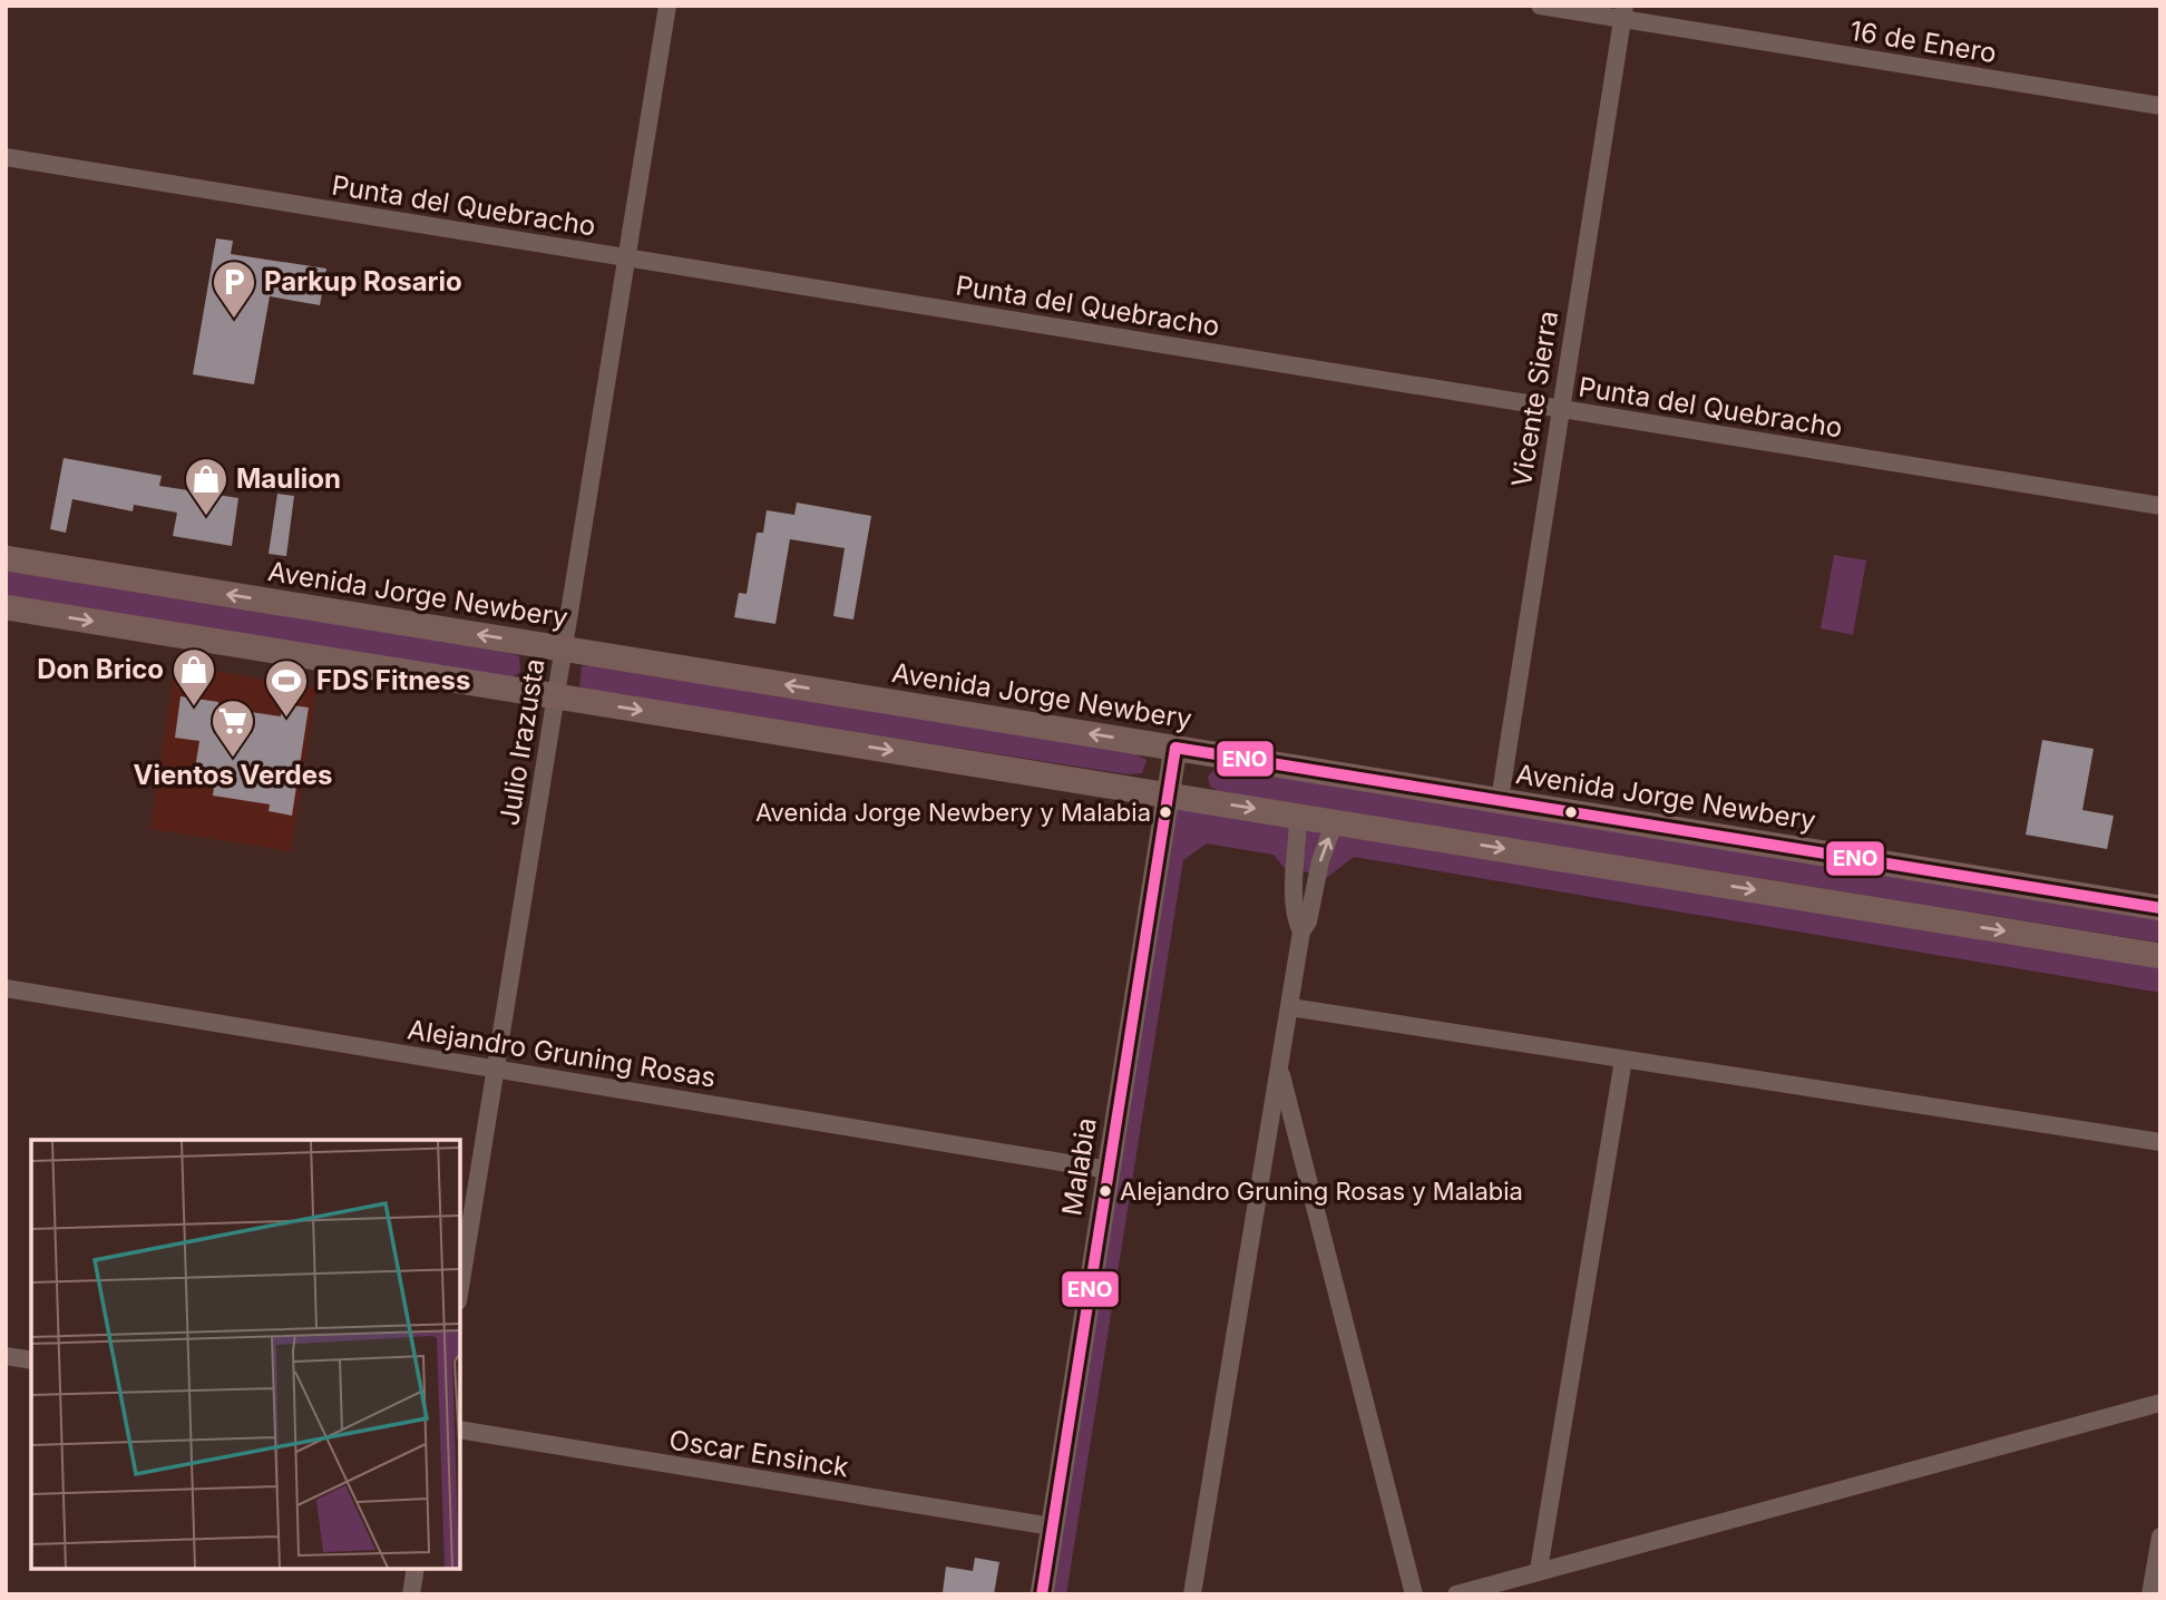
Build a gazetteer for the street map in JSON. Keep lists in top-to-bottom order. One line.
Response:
{"streets":{"main road":["Avenida Jorge Newbery"],"street":["16 de Enero","Punta del Quebracho","Vicente Sierra","Julio Irazusta","Alejandro Gruning Rosas","Malabia","Oscar Ensinck"]},"crossings":[["16 de Enero","Vicente Sierra"],["Punta del Quebracho","Vicente Sierra"],["Punta del Quebracho","Julio Irazusta"],["Vicente Sierra","Avenida Jorge Newbery"],["Avenida Jorge Newbery","Julio Irazusta"],["Avenida Jorge Newbery","Malabia"],["Julio Irazusta","Alejandro Gruning Rosas"],["Alejandro Gruning Rosas","Malabia"],["Malabia","Oscar Ensinck"]],"places":{"parking":["Parkup Rosario"],"shop":["Maulion","Don Brico"],"sports":["FDS Fitness"],"supermarket":["Vientos Verdes"],"other":["Avenida Jorge Newbery y Malabia","Alejandro Gruning Rosas y Malabia"]},"lines":["transit line ENO"]}
